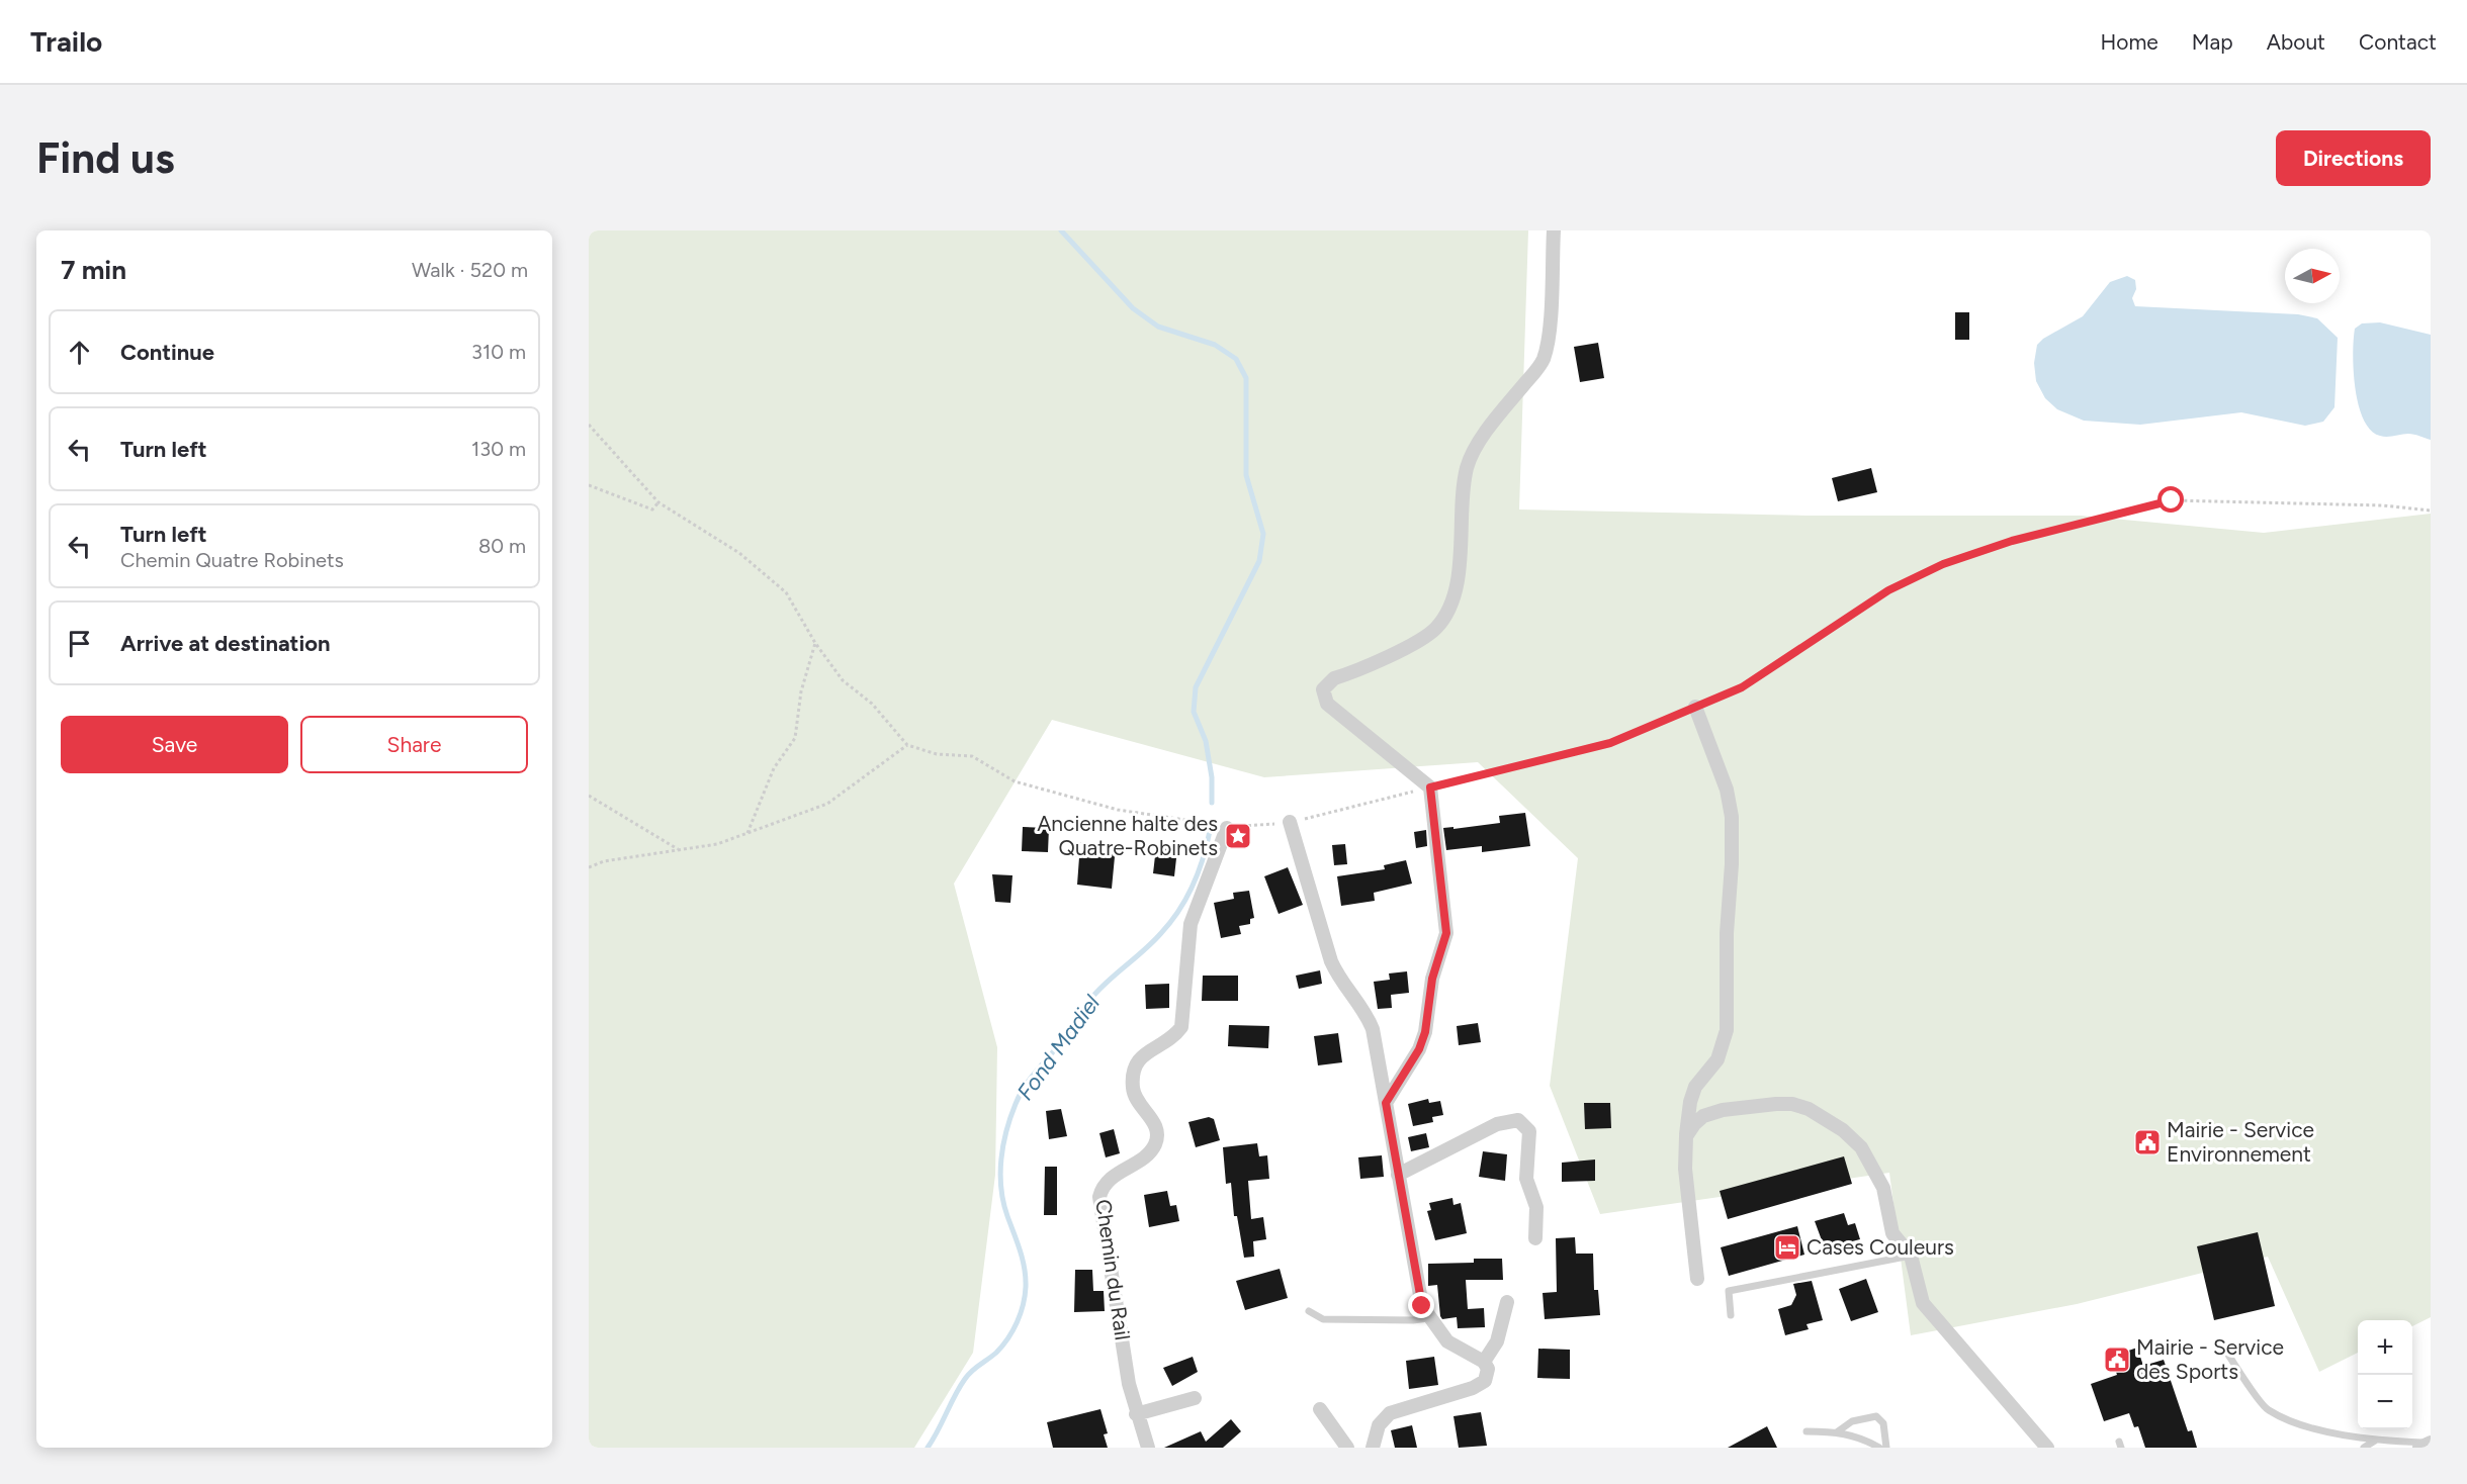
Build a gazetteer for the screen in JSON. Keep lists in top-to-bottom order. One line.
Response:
{"streets":{"street":["Chemin du Rail"]},"water":["Fond Madiel"],"places":{"place":["Ancienne halte des Quatre-Robinets"],"public building":["Mairie - Service Environnement","Mairie - Service des Sports"],"hotel":["Cases Couleurs"]},"north":"right","page":{"header":"Trailo","nav":["Home","Map","About","Contact"],"buttons":["Directions",["Save","Share"]],"title":"Find us","heading":["7 min","Walk · 520 m"],"list":[["Continue","310 m"],["Turn left","130 m"],["Turn left","Chemin Quatre Robinets","80 m"],"Arrive at destination"],"map_buttons":["+","−"]}}
